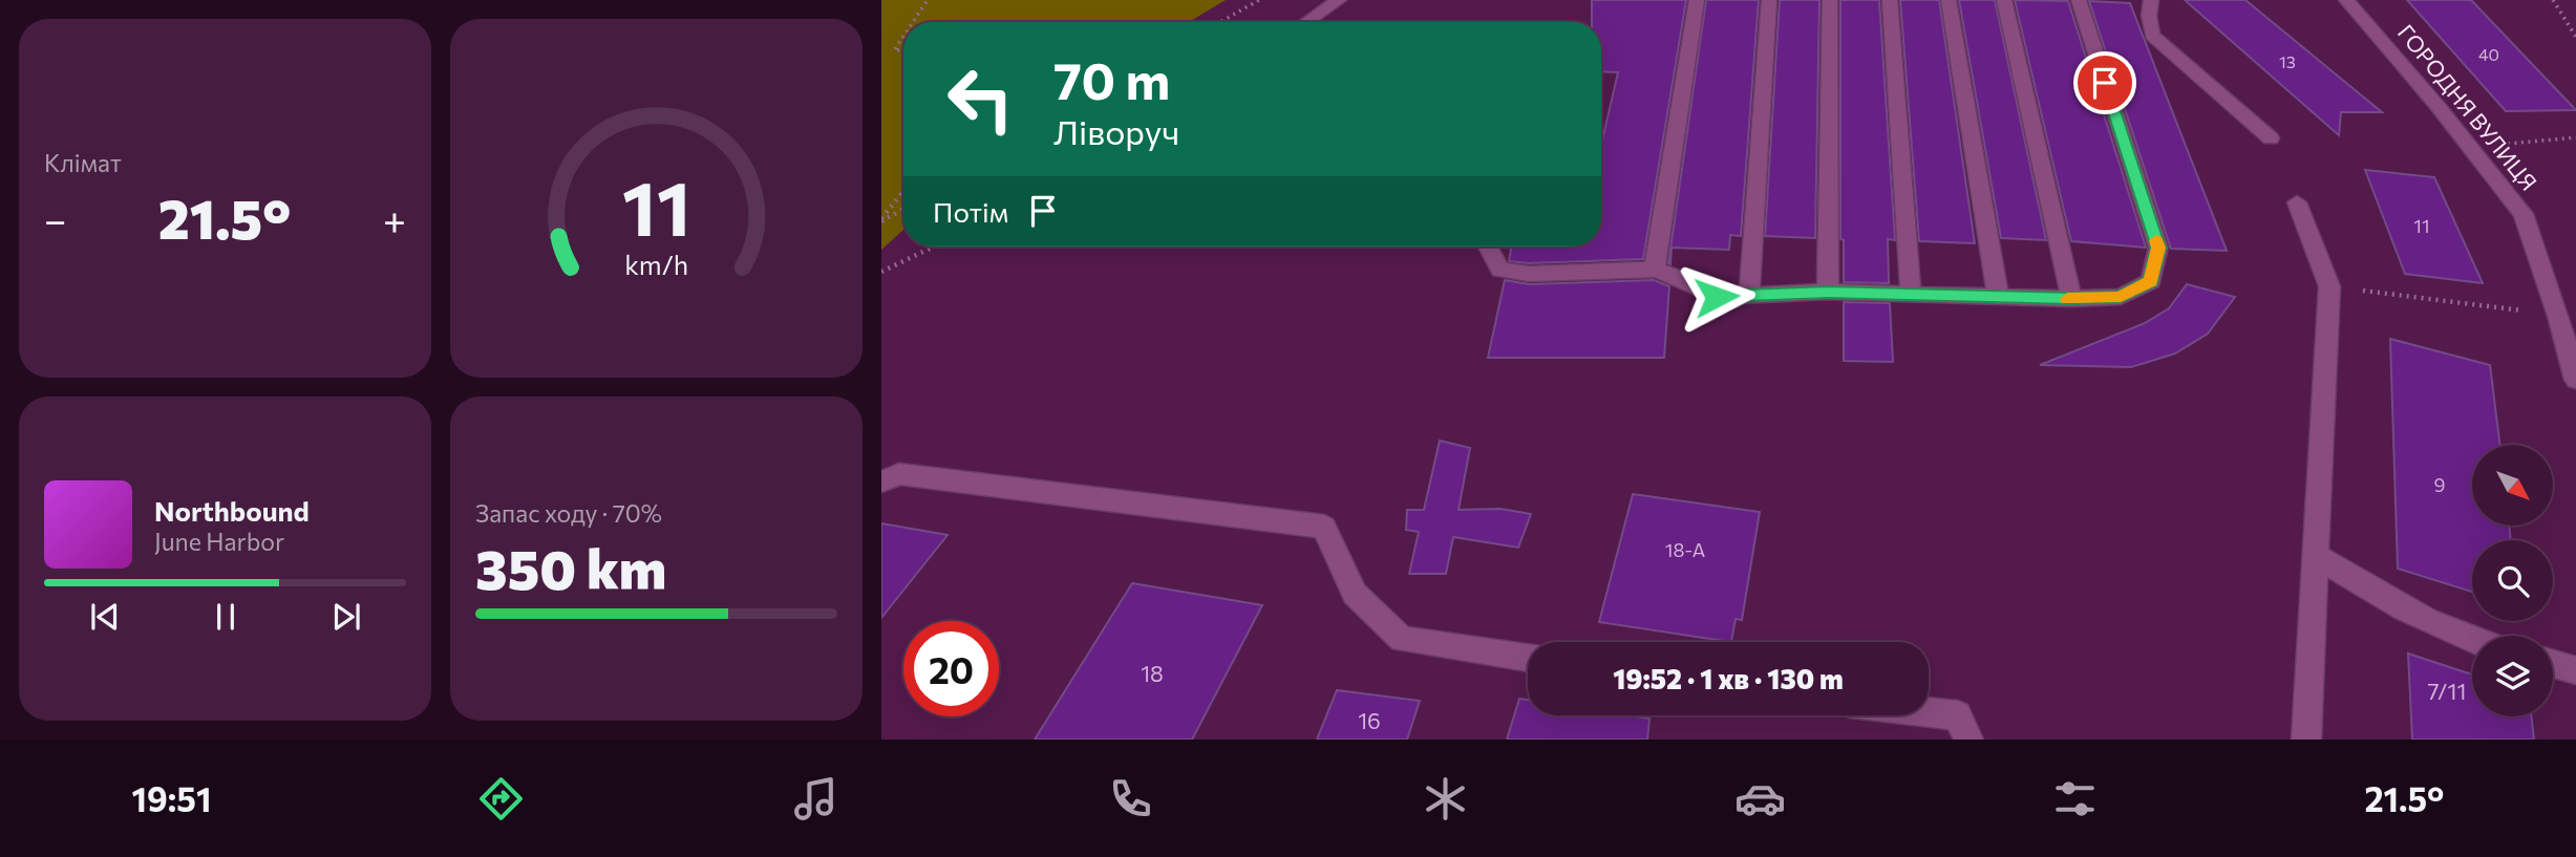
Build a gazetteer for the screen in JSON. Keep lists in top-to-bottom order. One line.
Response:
{"streets":{"street":["ГОРОДНЯ ВУЛИЦЯ"]},"house_numbers":["40","13","11","9","18-А","18","7/11","16"],"north":"bottom right","page":{"tile":["Клімат",["Запас ходу · 70%","350 km"]],"turn":["70 m","Ліворуч"],"then":"Потім","heat":["−","21.5°","+"],"song":["Northbound","June Harbor"],"limit":"20","trip":"19:52 · 1 хв · 130 m","tabs":["19:51","21.5°"],"gauge":["11","km/h"]}}
